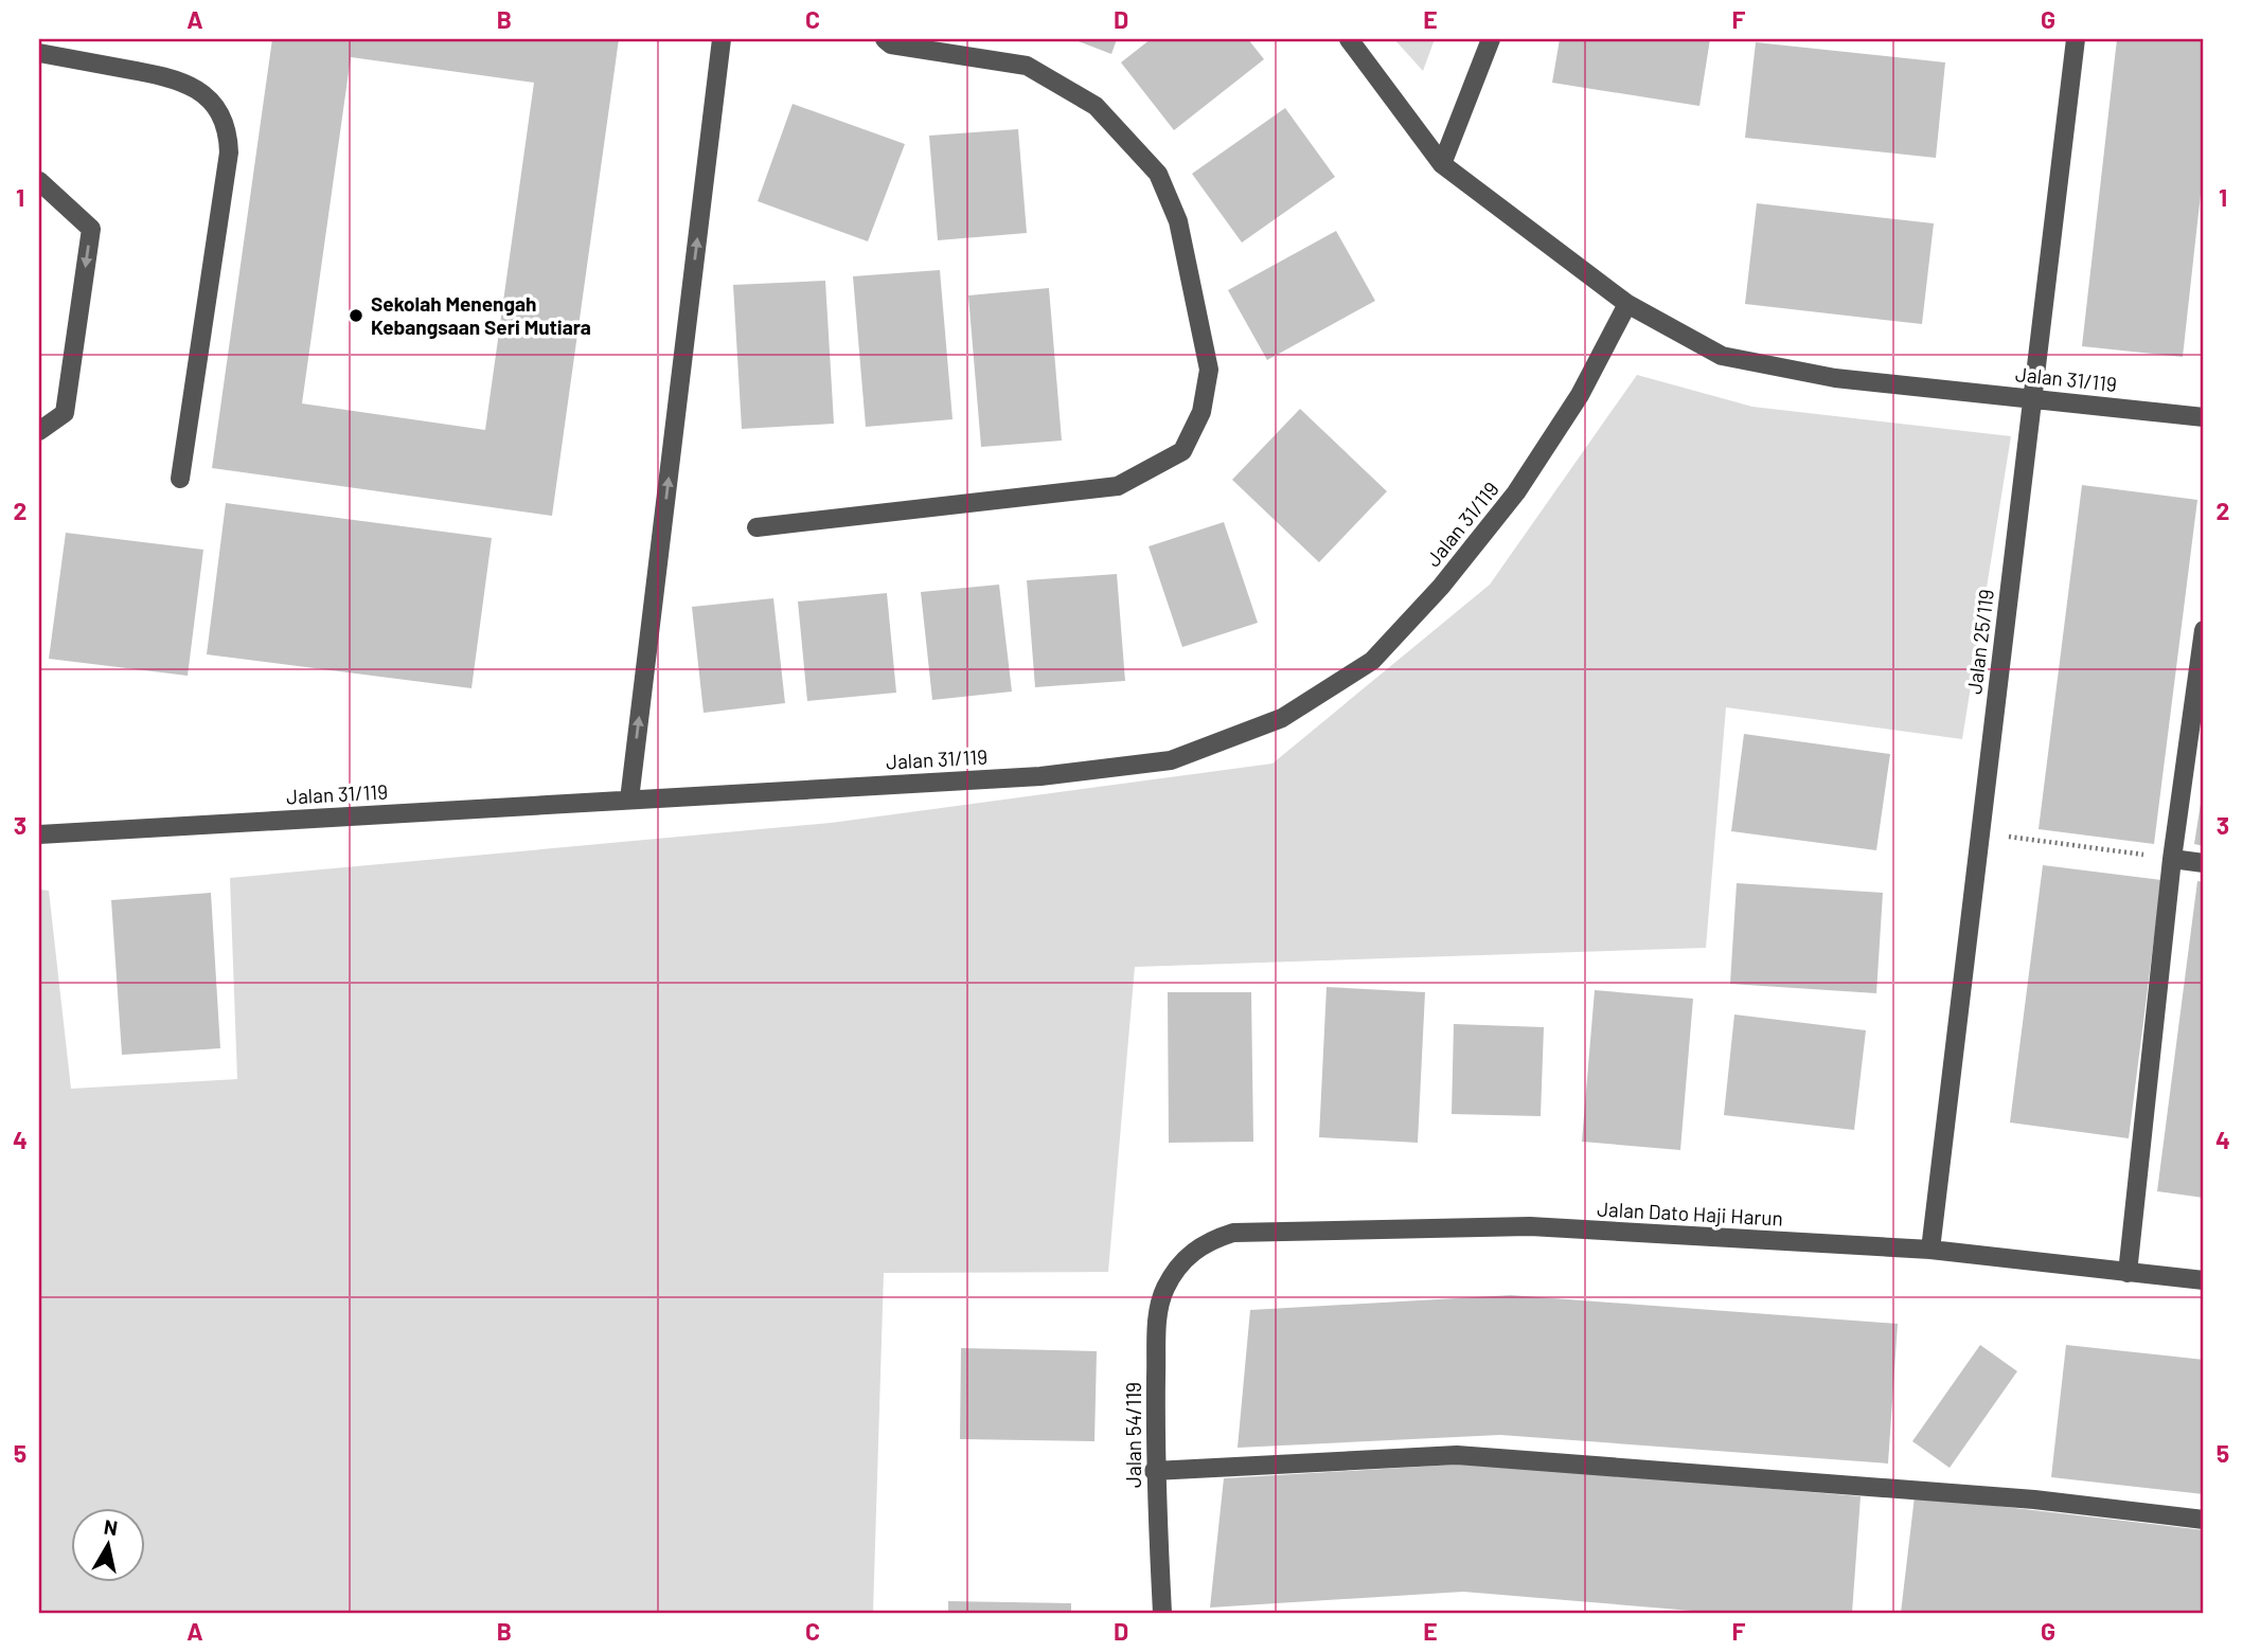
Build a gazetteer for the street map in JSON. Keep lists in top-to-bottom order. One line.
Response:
{"streets":{"street":["Jalan 31/119","Jalan 25/119","Jalan Dato Haji Harun","Jalan 54/119"]},"crossings":[["Jalan 31/119","Jalan 25/119"],["Jalan 25/119","Jalan Dato Haji Harun"],["Jalan Dato Haji Harun","Jalan 54/119"]],"places":["Sekolah Menengah Kebangsaan Seri Mutiara"],"north":"top","grid":{"columns":["A","B","C","D","E","F","G"],"rows":["1","2","3","4","5"]}}
